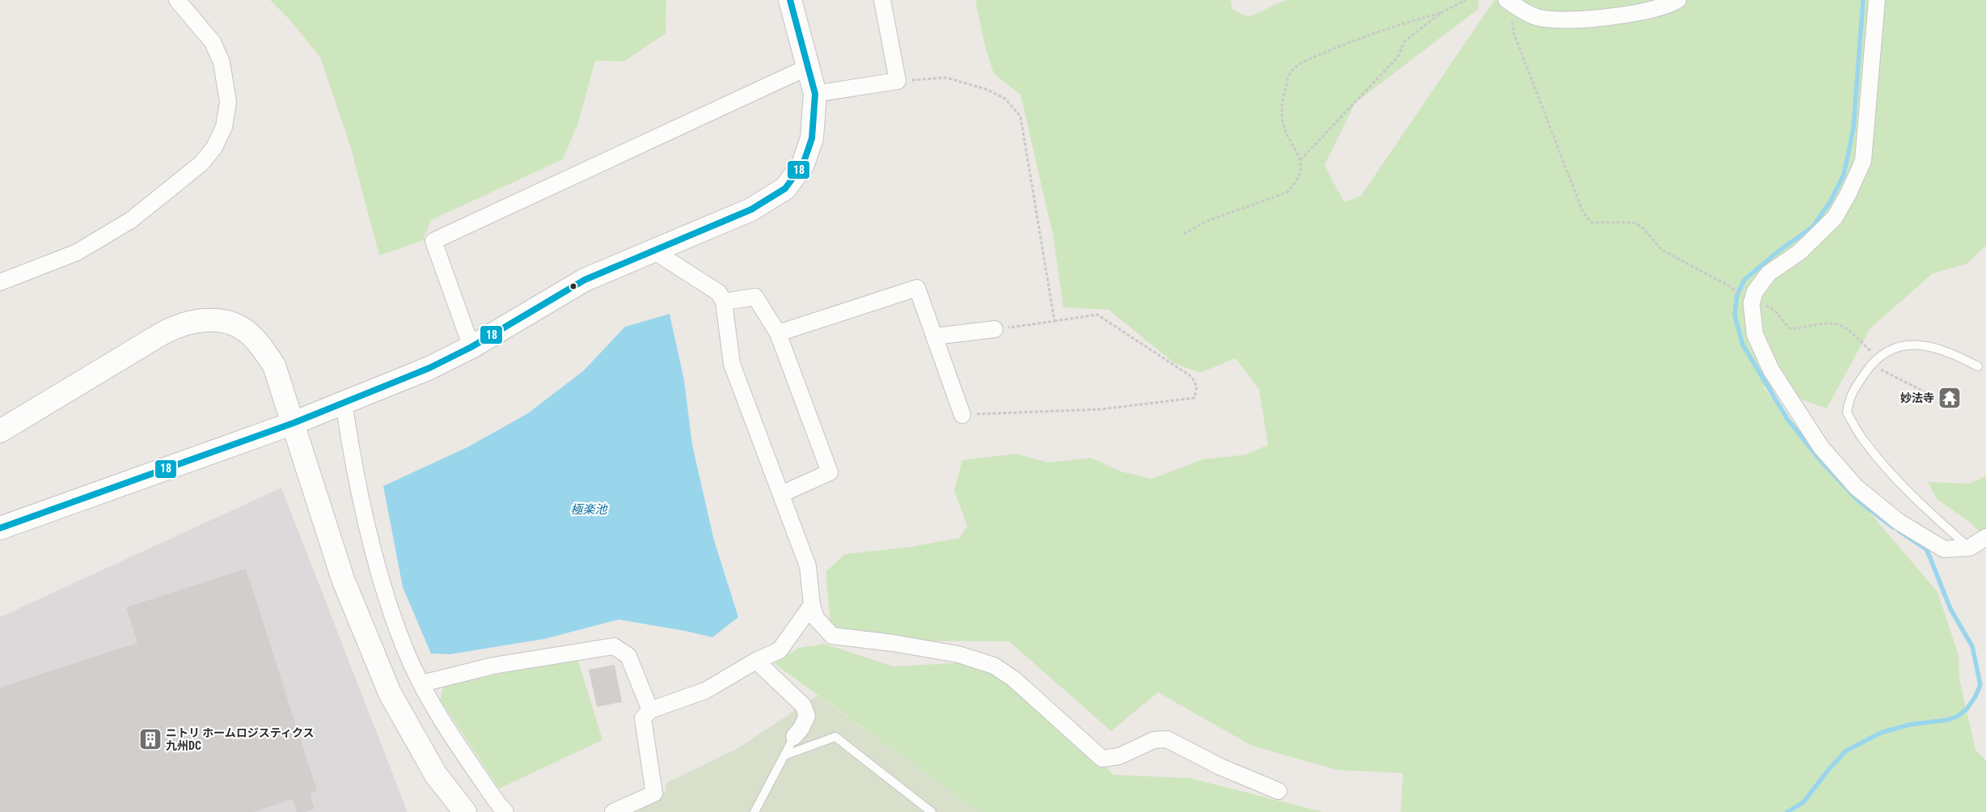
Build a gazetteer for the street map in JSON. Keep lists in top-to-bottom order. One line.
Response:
{"water":["極楽池"],"places":{"temple":["妙法寺"],"building":["ニトリ ホームロジスティクス 九州DC"]},"lines":["transit line 18"]}
